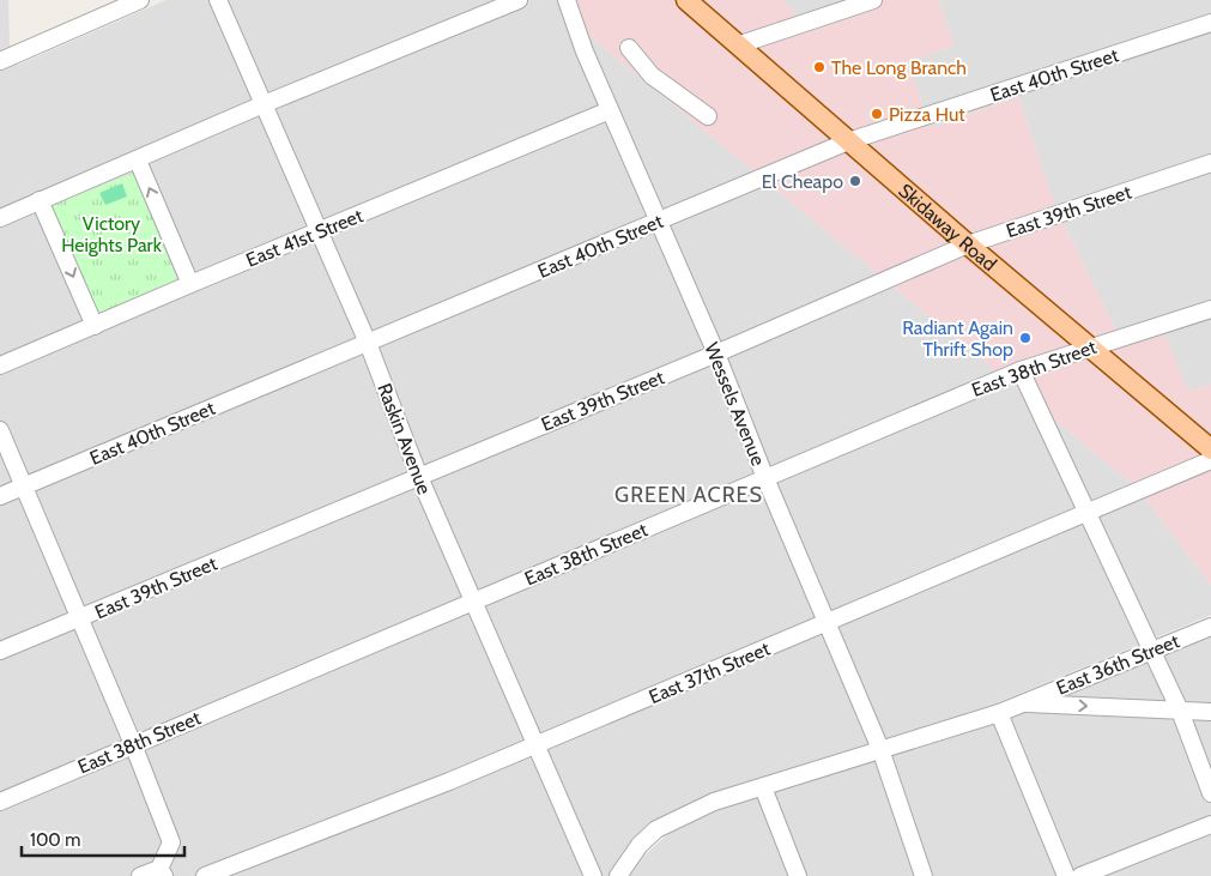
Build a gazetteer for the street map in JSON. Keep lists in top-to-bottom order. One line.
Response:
{"streets":{"main road":["Skidaway Road"],"street":["East 40th Street","East 39th Street","East 41st Street","East 38th Street","Wessels Avenue","Raskin Avenue","East 36th Street","East 37th Street"]},"crossings":[["East 40th Street","Skidaway Road"],["East 40th Street","Wessels Avenue"],["East 40th Street","Raskin Avenue"],["East 39th Street","Skidaway Road"],["East 39th Street","Wessels Avenue"],["East 39th Street","Raskin Avenue"],["Skidaway Road","East 38th Street"],["East 41st Street","Wessels Avenue"],["East 41st Street","Raskin Avenue"],["East 38th Street","Wessels Avenue"],["East 38th Street","Raskin Avenue"],["Wessels Avenue","East 36th Street"],["Wessels Avenue","East 37th Street"],["Raskin Avenue","East 37th Street"]],"districts":["GREEN ACRES"],"parks":["Victory Heights Park"],"places":["The Long Branch","Pizza Hut","El Cheapo","Radiant Again Thrift Shop"],"scale_bar":"100 m"}
